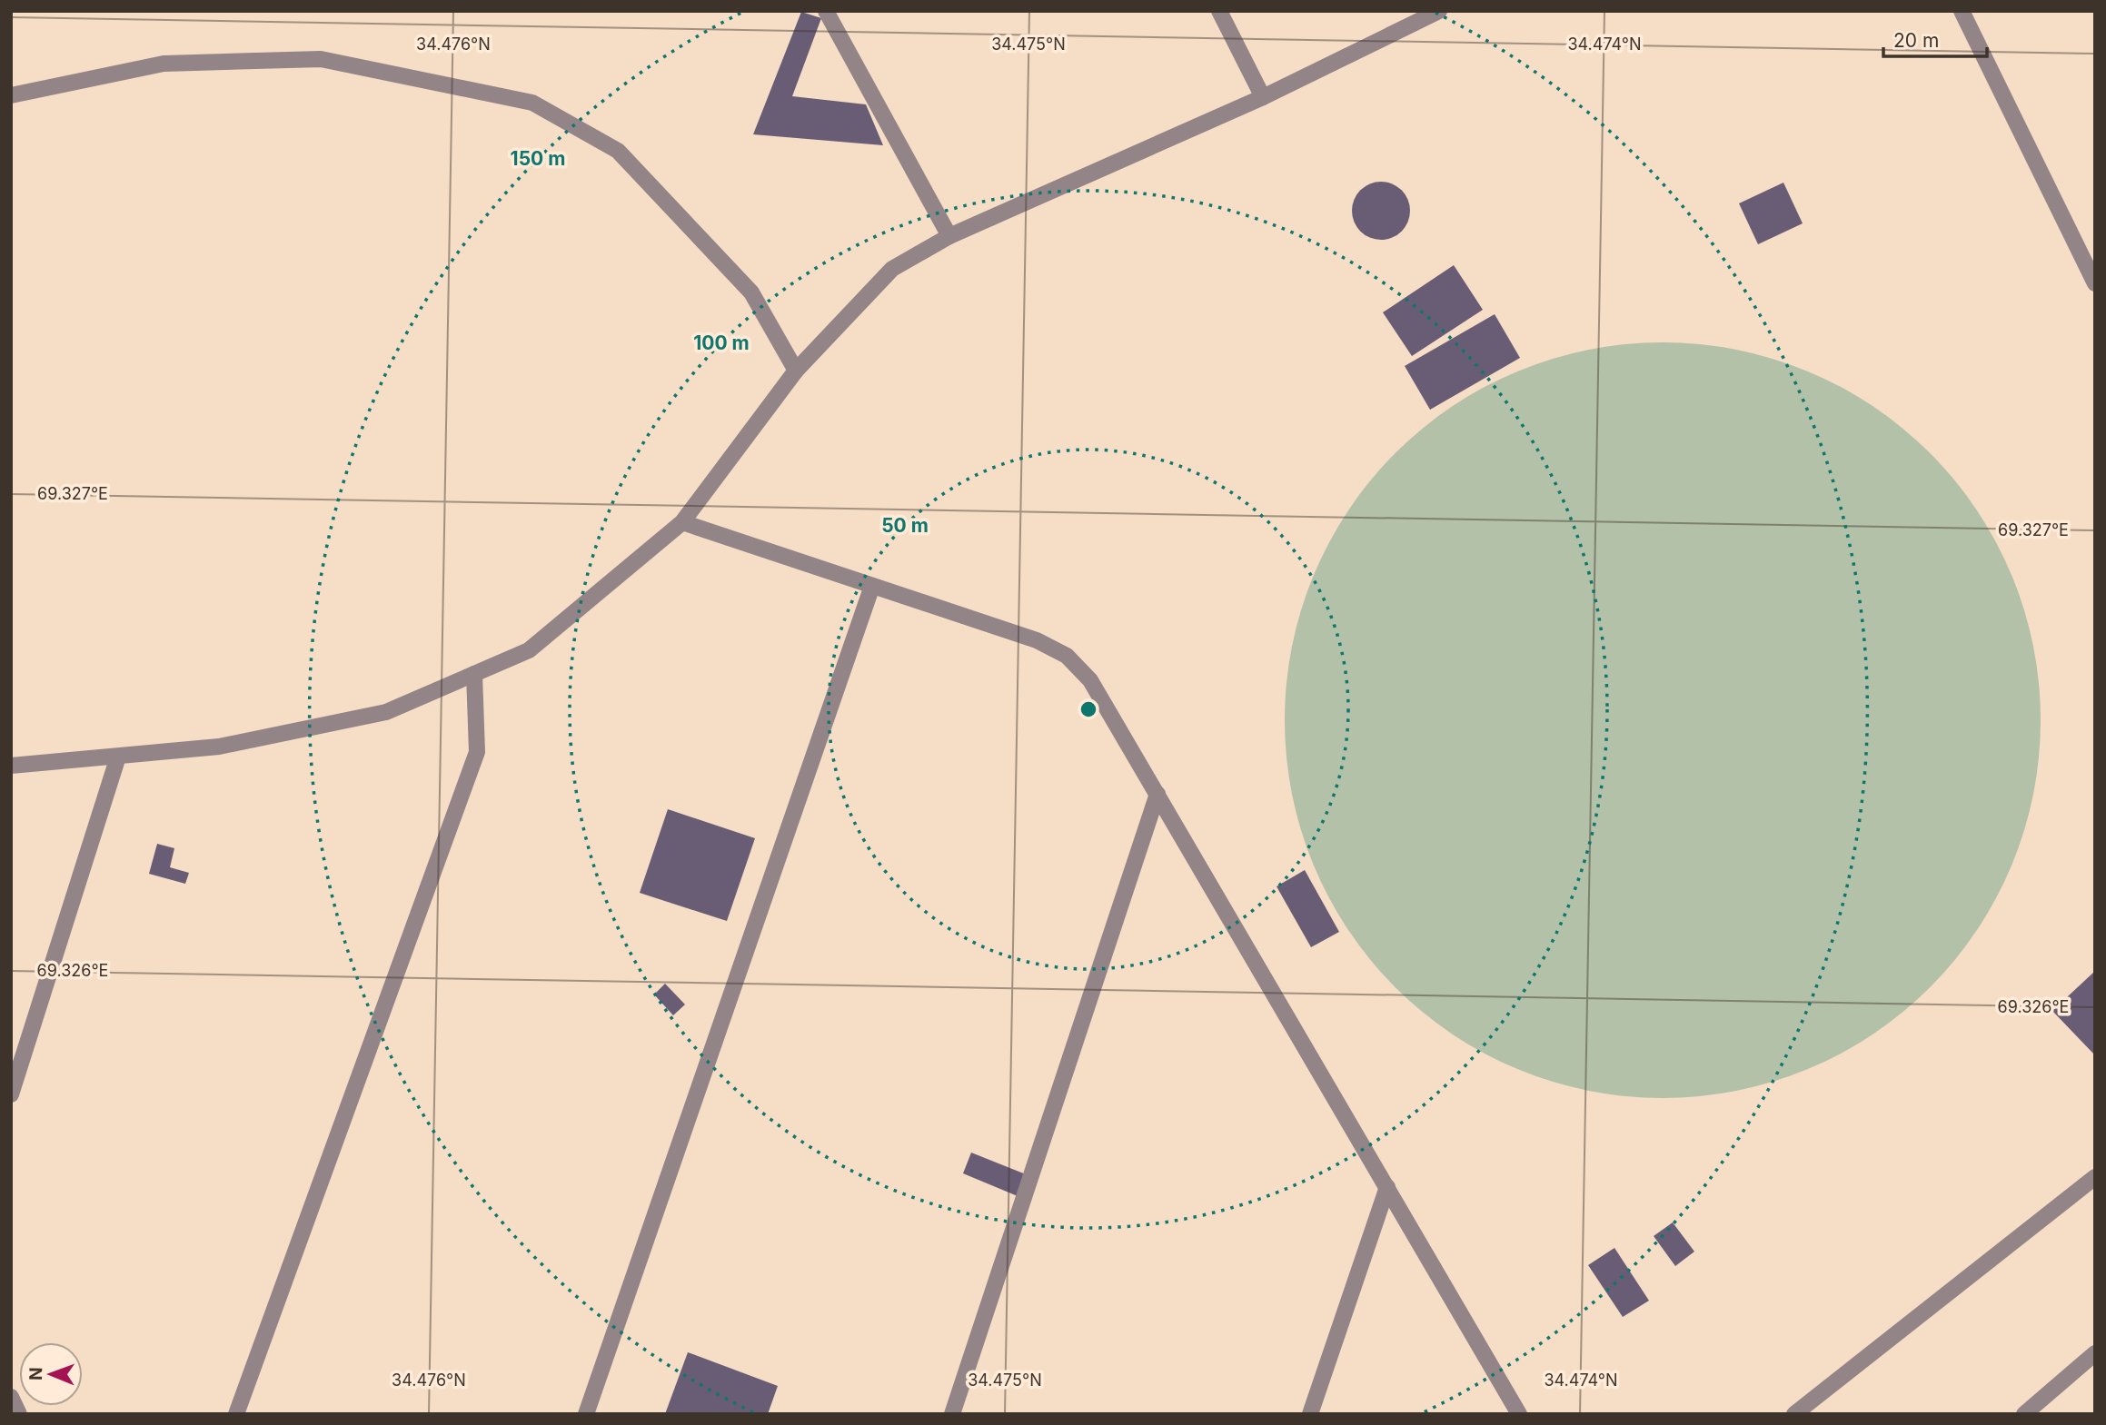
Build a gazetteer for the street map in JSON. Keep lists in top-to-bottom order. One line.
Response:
{"scale_bar":"20 m","north":"left","coordinates":["34.476°N","34.475°N","34.474°N","69.327°E","69.326°E"],"rings":["150 m","100 m","50 m"]}
